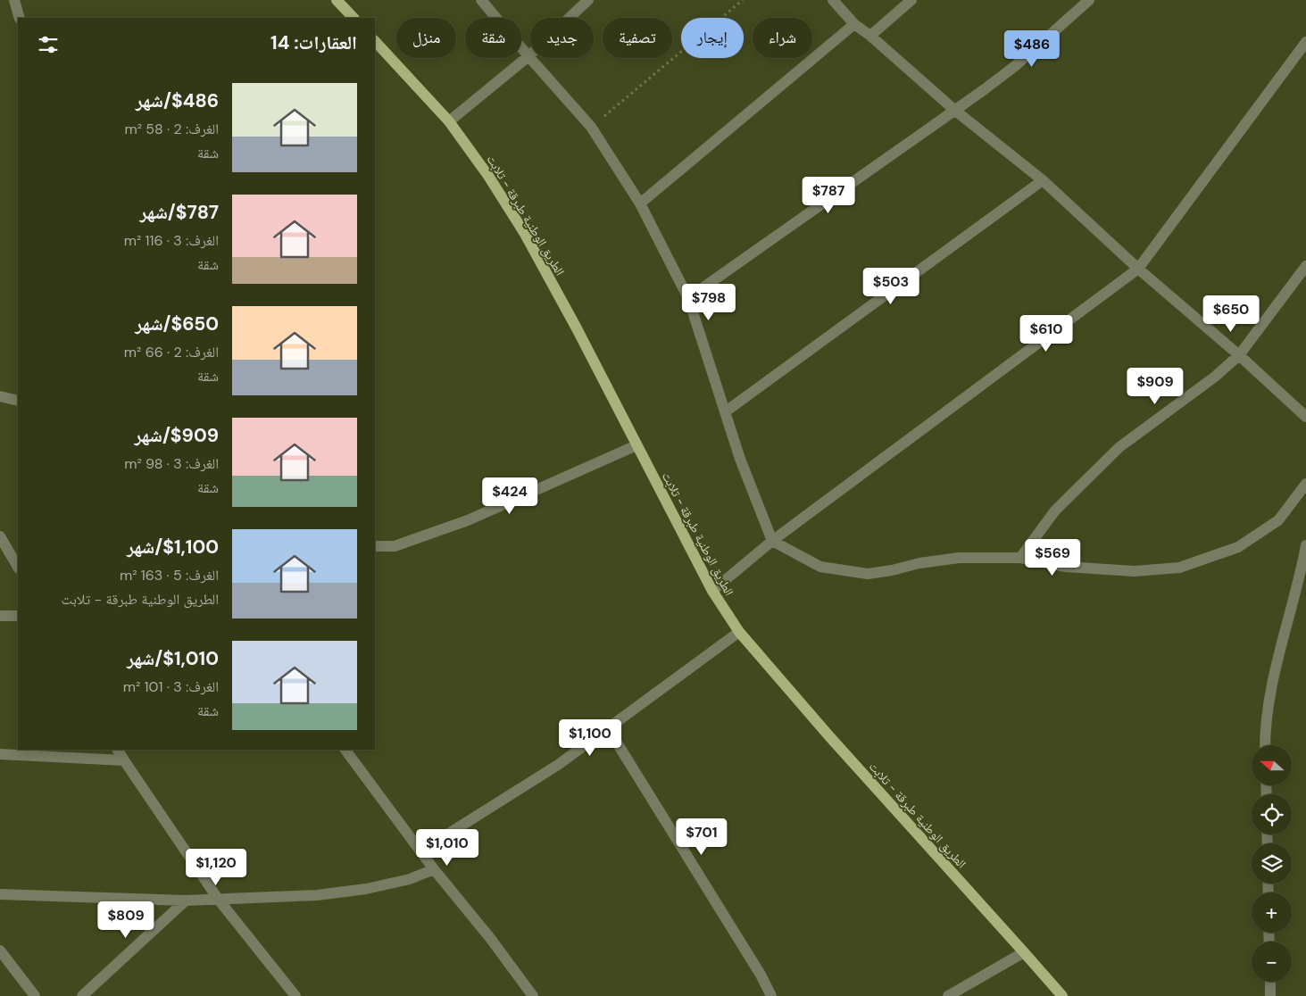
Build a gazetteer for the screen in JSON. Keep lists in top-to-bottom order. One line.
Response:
{"streets":{"main road":["الطريق الوطنية طبرقة - تلابت"]},"north":"left","page":{"chip":["شراء","إيجار","تصفية","جديد","شقة","منزل"],"heading":"العقارات: 14","price":["$486","$787","$503","$798","$650","$610","$909","$424","$569","$1,100","$701","$1,010","$1,120","$809"],"list":[{"name":"$486/شهر","note":"الغرف: 2 · 58 m² · شقة"},{"name":"$787/شهر","note":"الغرف: 3 · 116 m² · شقة"},{"name":"$650/شهر","note":"الغرف: 2 · 66 m² · شقة"},{"name":"$909/شهر","note":"الغرف: 3 · 98 m² · شقة"},{"name":"$1,100/شهر","note":"الغرف: 5 · 163 m² · الطريق الوطنية طبرقة - تلابت"},{"name":"$1,010/شهر","note":"الغرف: 3 · 101 m² · شقة"}],"map_buttons":["+","−"]}}
